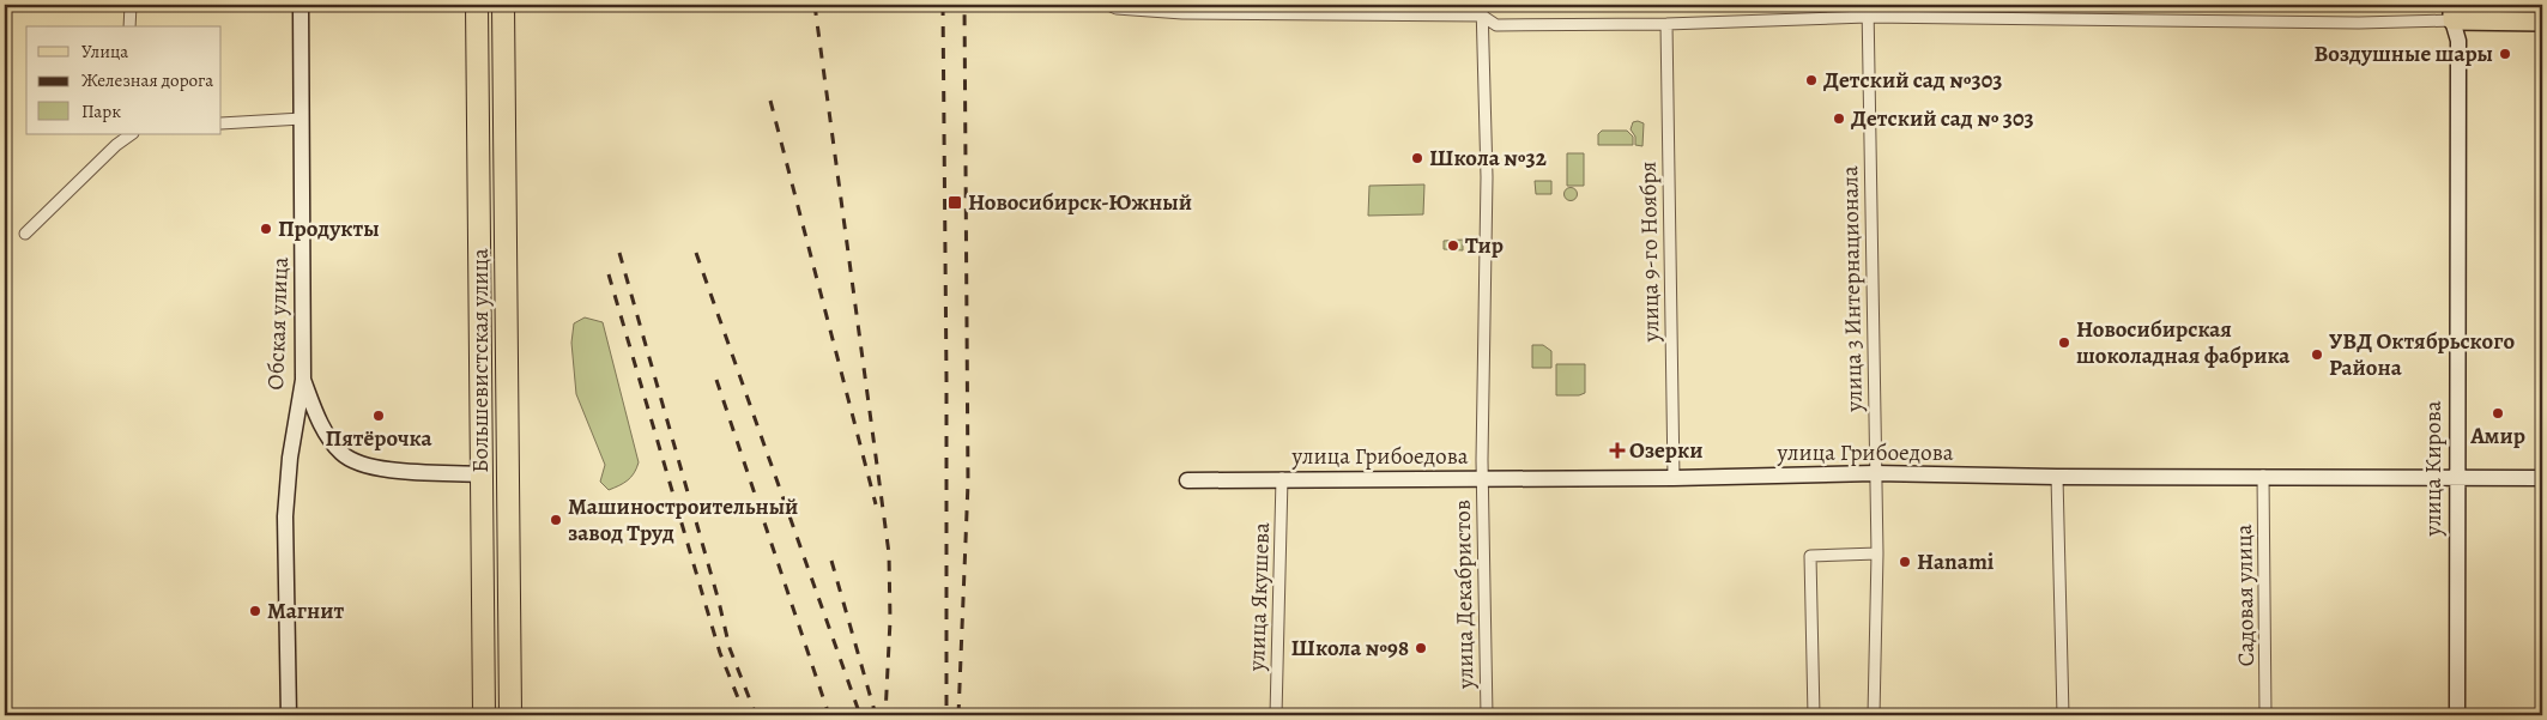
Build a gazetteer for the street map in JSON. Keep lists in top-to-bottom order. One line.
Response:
{"streets":{"highway":["Большевистская улица"],"street":["улица 9-го Ноября","улица 3 Интернационала","Обская улица","улица Грибоедова","улица Кирова","улица Декабристов","Садовая улица","улица Якушева"]},"crossings":[["улица 9-го Ноября","улица Грибоедова"],["улица 3 Интернационала","улица Грибоедова"],["улица Грибоедова","улица Кирова"],["улица Грибоедова","улица Декабристов"],["улица Грибоедова","Садовая улица"],["улица Грибоедова","улица Якушева"]],"places":{"other":["Воздушные шары","Детский сад №303","Детский сад № 303","Школа №32","Продукты","Тир","Новосибирская шоколадная фабрика","УВД Октябрьского Района","Амир","Пятёрочка","Машиностроительный завод Труд","Hanami","Магнит","Школа №98"],"transit":["Новосибирск-Южный"],"health":["Озерки"]},"legend":["Улица","Железная дорога","Парк"]}
